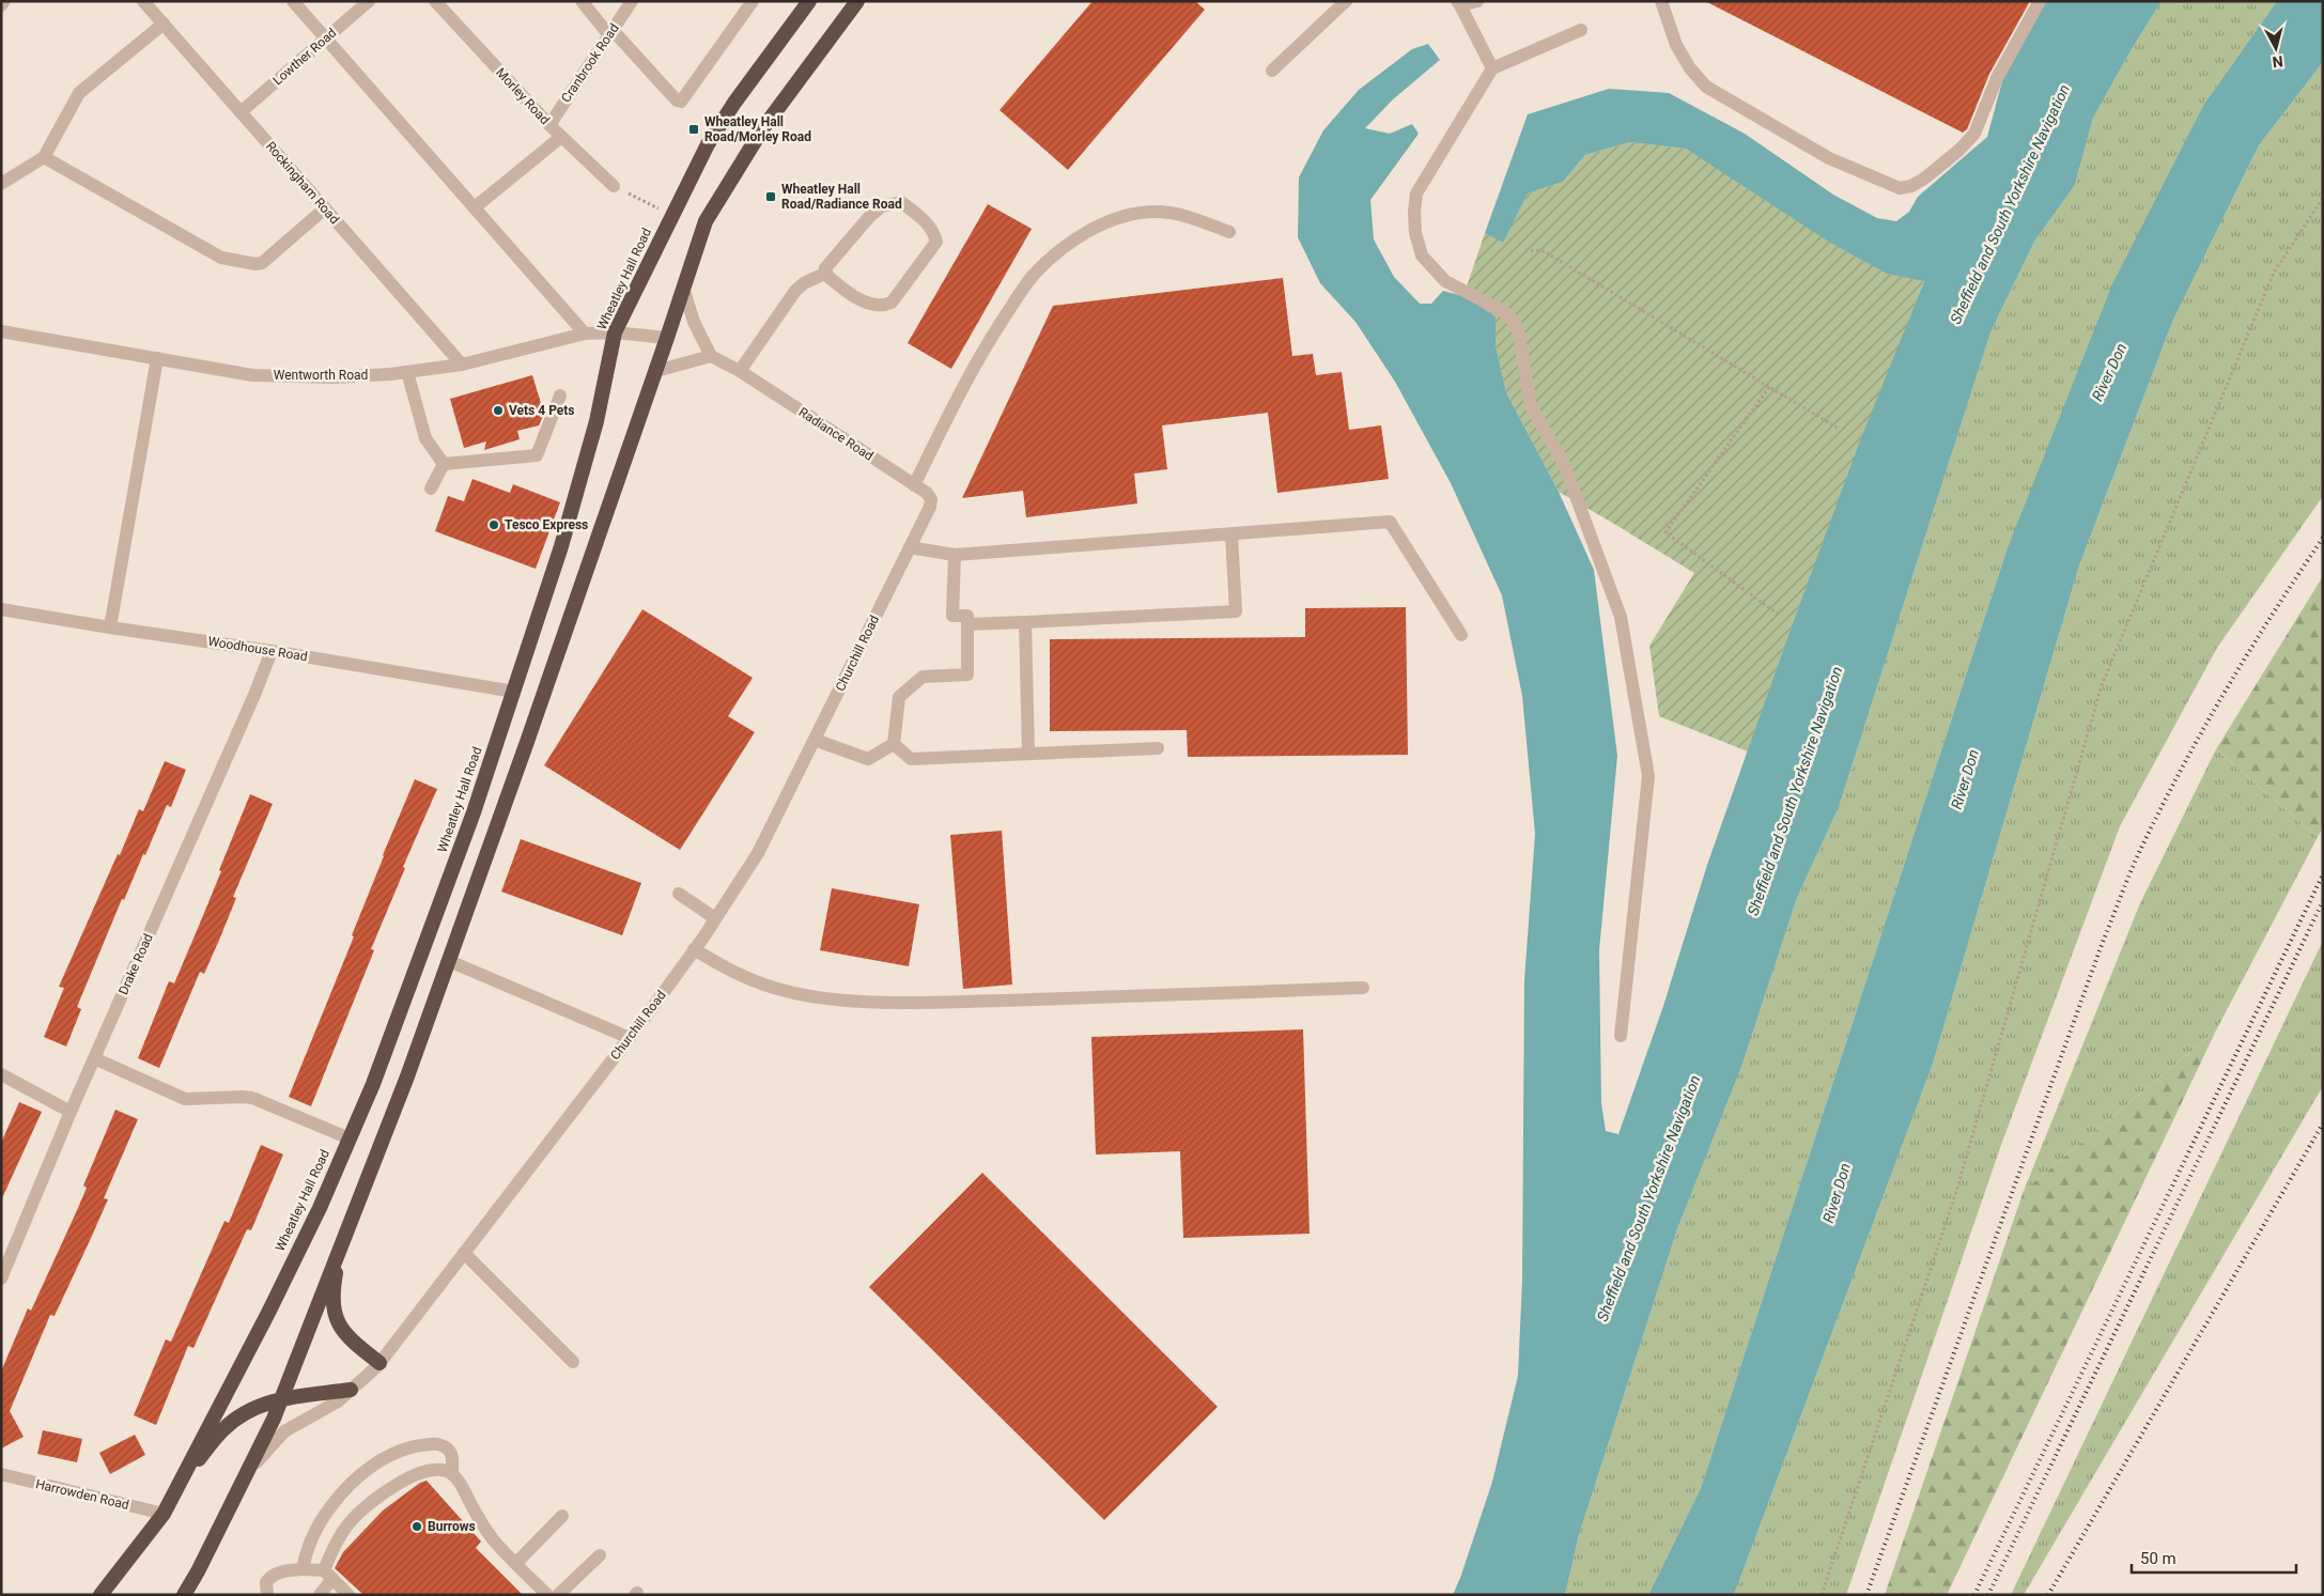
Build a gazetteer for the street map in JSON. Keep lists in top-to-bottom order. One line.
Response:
{"streets":{"highway":["Wheatley Hall Road"],"street":["Lowther Road","Cranbrook Road","Morley Road","Rockingham Road","Wentworth Road","Radiance Road","Woodhouse Road","Churchill Road","Drake Road","Harrowden Road"]},"crossings":[["Lowther Road","Rockingham Road"],["Cranbrook Road","Morley Road"],["Rockingham Road","Wentworth Road"],["Wheatley Hall Road","Wentworth Road"],["Wheatley Hall Road","Woodhouse Road"],["Wheatley Hall Road","Harrowden Road"],["Radiance Road","Churchill Road"],["Woodhouse Road","Drake Road"]],"water":["Sheffield and South Yorkshire Navigation","River Don"],"places":{"transit":["Wheatley Hall Road/Morley Road","Wheatley Hall Road/Radiance Road"],"other":["Vets 4 Pets","Tesco Express","Burrows"]},"scale_bar":"50 m","north":"bottom"}
